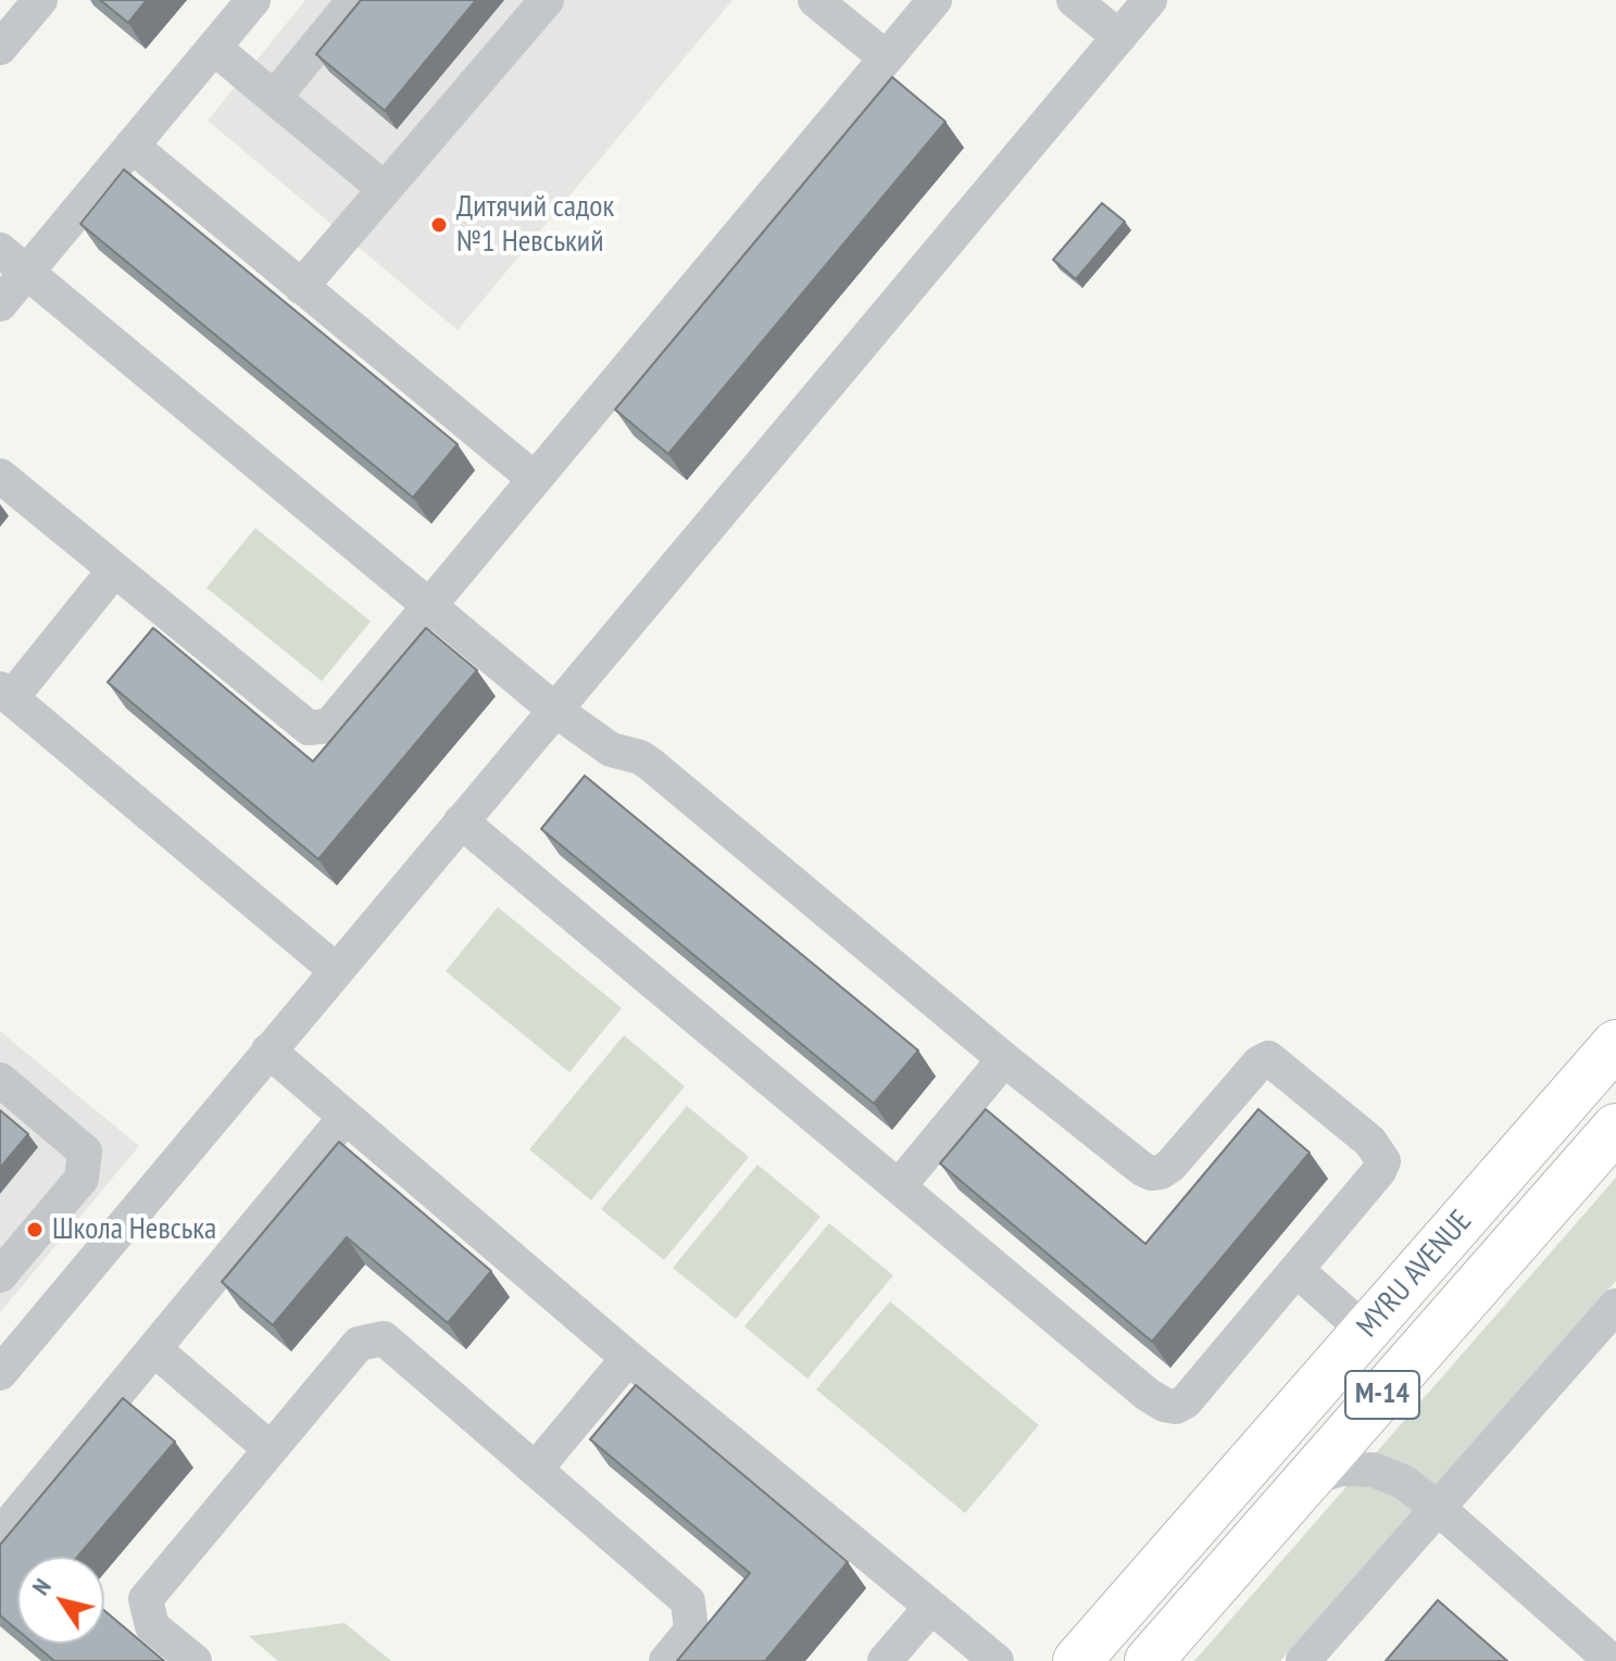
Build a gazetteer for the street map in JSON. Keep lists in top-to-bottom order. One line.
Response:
{"streets":{"highway":["MYRU AVENUE","М-14"]},"places":["Дитячий садок №1 Невський","Школа Невська"],"north":"top left"}
